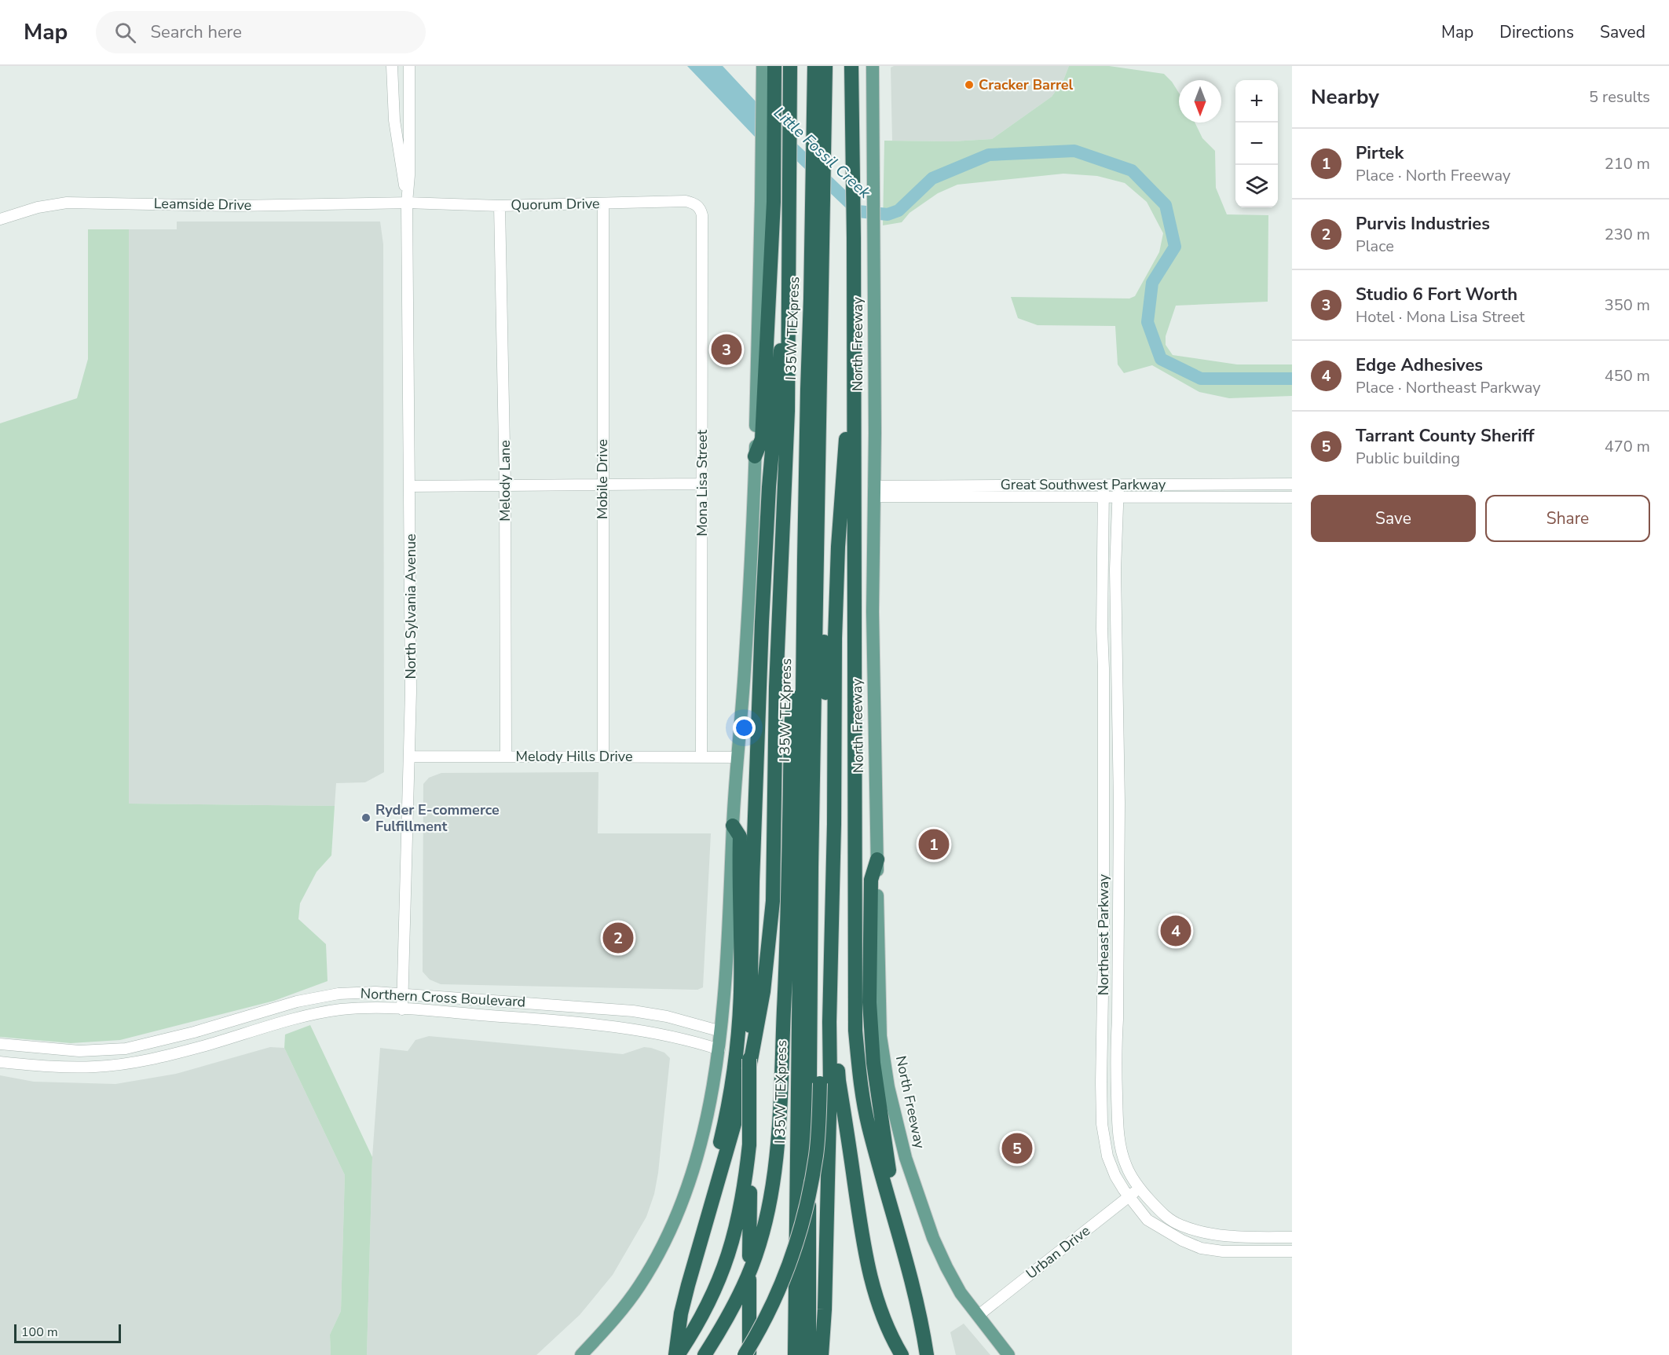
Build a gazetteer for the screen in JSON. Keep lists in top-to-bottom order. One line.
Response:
{"streets":{"highway":["I 35W TEXpress","North Freeway"],"street":["Leamside Drive","Quorum Drive","Mobile Drive","Melody Lane","Mona Lisa Street","Great Southwest Parkway","North Sylvania Avenue","Melody Hills Drive","Northeast Parkway","Northern Cross Boulevard","Urban Drive"]},"crossings":[["Leamside Drive","Quorum Drive"],["Leamside Drive","North Sylvania Avenue"],["Quorum Drive","Mobile Drive"],["Quorum Drive","Melody Lane"],["Quorum Drive","Mona Lisa Street"],["Quorum Drive","North Sylvania Avenue"],["North Freeway","Great Southwest Parkway"],["North Freeway","Urban Drive"],["Mobile Drive","Melody Hills Drive"],["Melody Lane","Melody Hills Drive"],["Mona Lisa Street","Melody Hills Drive"],["Great Southwest Parkway","Northeast Parkway"],["North Sylvania Avenue","Melody Hills Drive"],["North Sylvania Avenue","Northern Cross Boulevard"],["Northeast Parkway","Urban Drive"]],"water":["Little Fossil Creek"],"places":["Cracker Barrel","Ryder E-commerce Fulfillment"],"scale_bar":"100 m","north":"bottom","page":{"header":"Map","search":"Search here","nav":["Map","Directions","Saved"],"heading":["Nearby","5 results"],"map_buttons":["+","−"],"list":[{"mark":"1","name":"Pirtek","note":"Place · North Freeway","value":"210 m"},{"mark":"2","name":"Purvis Industries","note":"Place","value":"230 m"},{"mark":"3","name":"Studio 6 Fort Worth","note":"Hotel · Mona Lisa Street","value":"350 m"},{"mark":"4","name":"Edge Adhesives","note":"Place · Northeast Parkway","value":"450 m"},{"mark":"5","name":"Tarrant County Sheriff","note":"Public building","value":"470 m"}],"pins":["3","1","4","2","5"],"buttons":["Save","Share"],"scale":"100 m"}}
